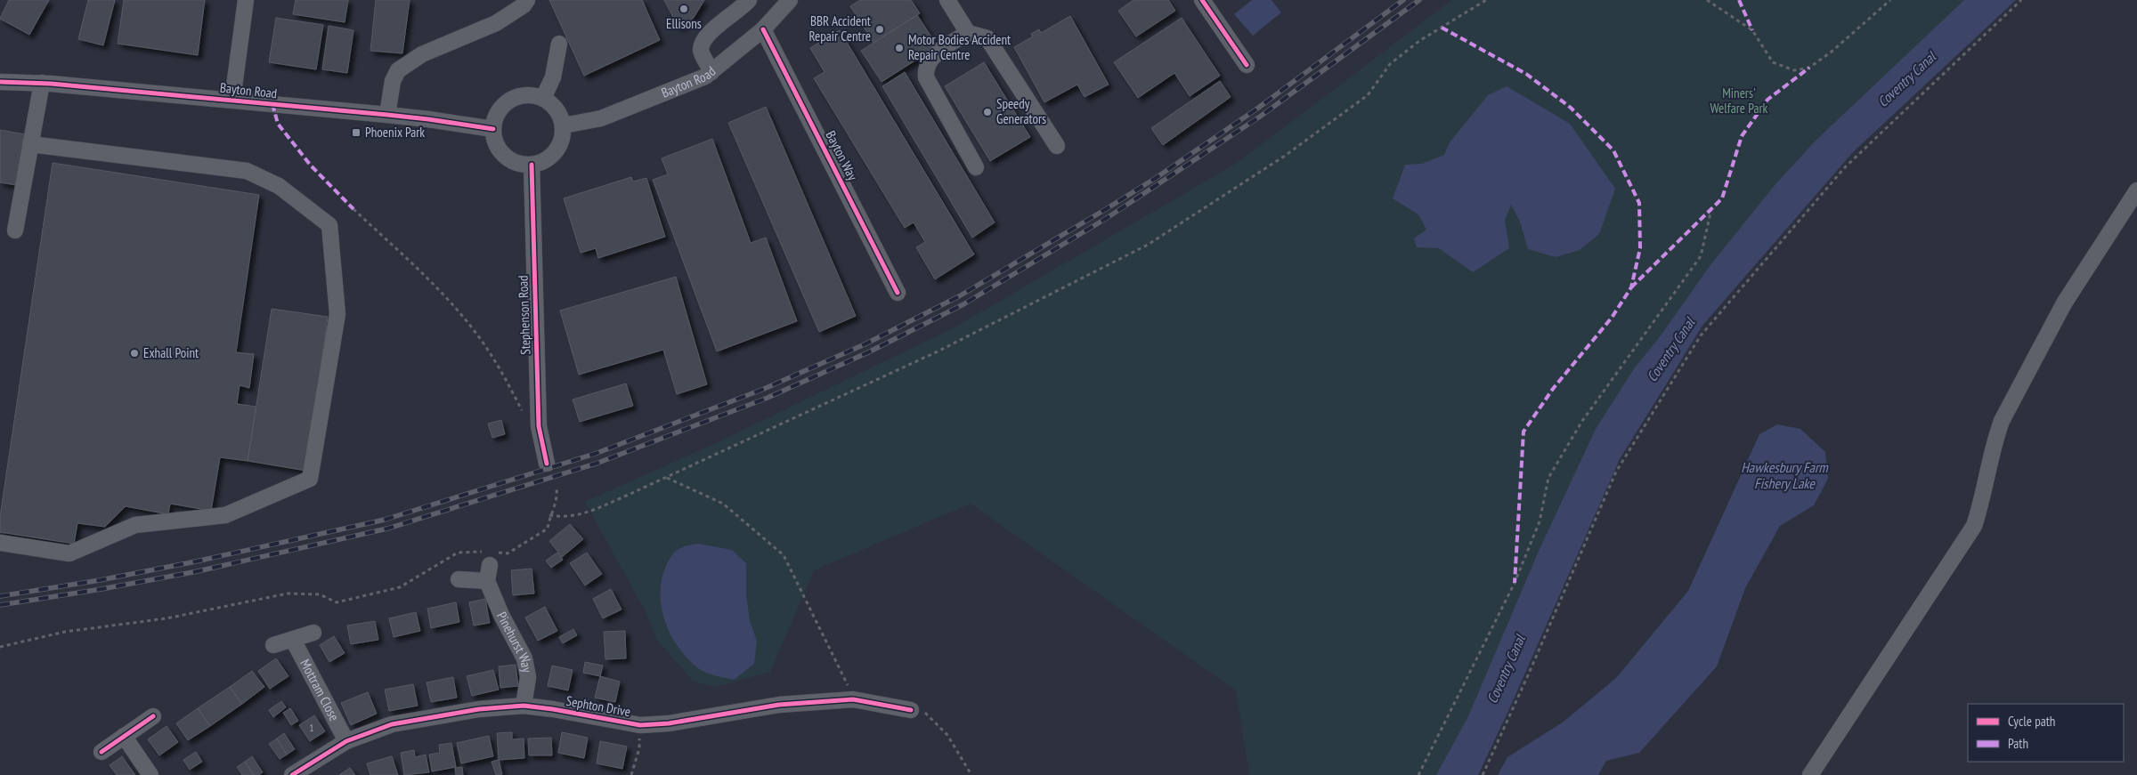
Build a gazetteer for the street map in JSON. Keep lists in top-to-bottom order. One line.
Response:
{"streets":{"street":["Bayton Road","Bayton Way","Stephenson Road","Pinehurst Way","Mottram Close","Sephton Drive"]},"crossings":[["Bayton Road","Bayton Way"],["Bayton Road","Stephenson Road"],["Pinehurst Way","Sephton Drive"],["Mottram Close","Sephton Drive"]],"water":["Coventry Canal","Hawkesbury Farm Fishery Lake"],"parks":["Miners' Welfare Park"],"places":{"other":["Ellisons","BBR Accident Repair Centre","Motor Bodies Accident Repair Centre","Speedy Generators","Exhall Point"],"transit":["Phoenix Park"]},"house_numbers":["1"],"legend":["Cycle path","Path"]}
